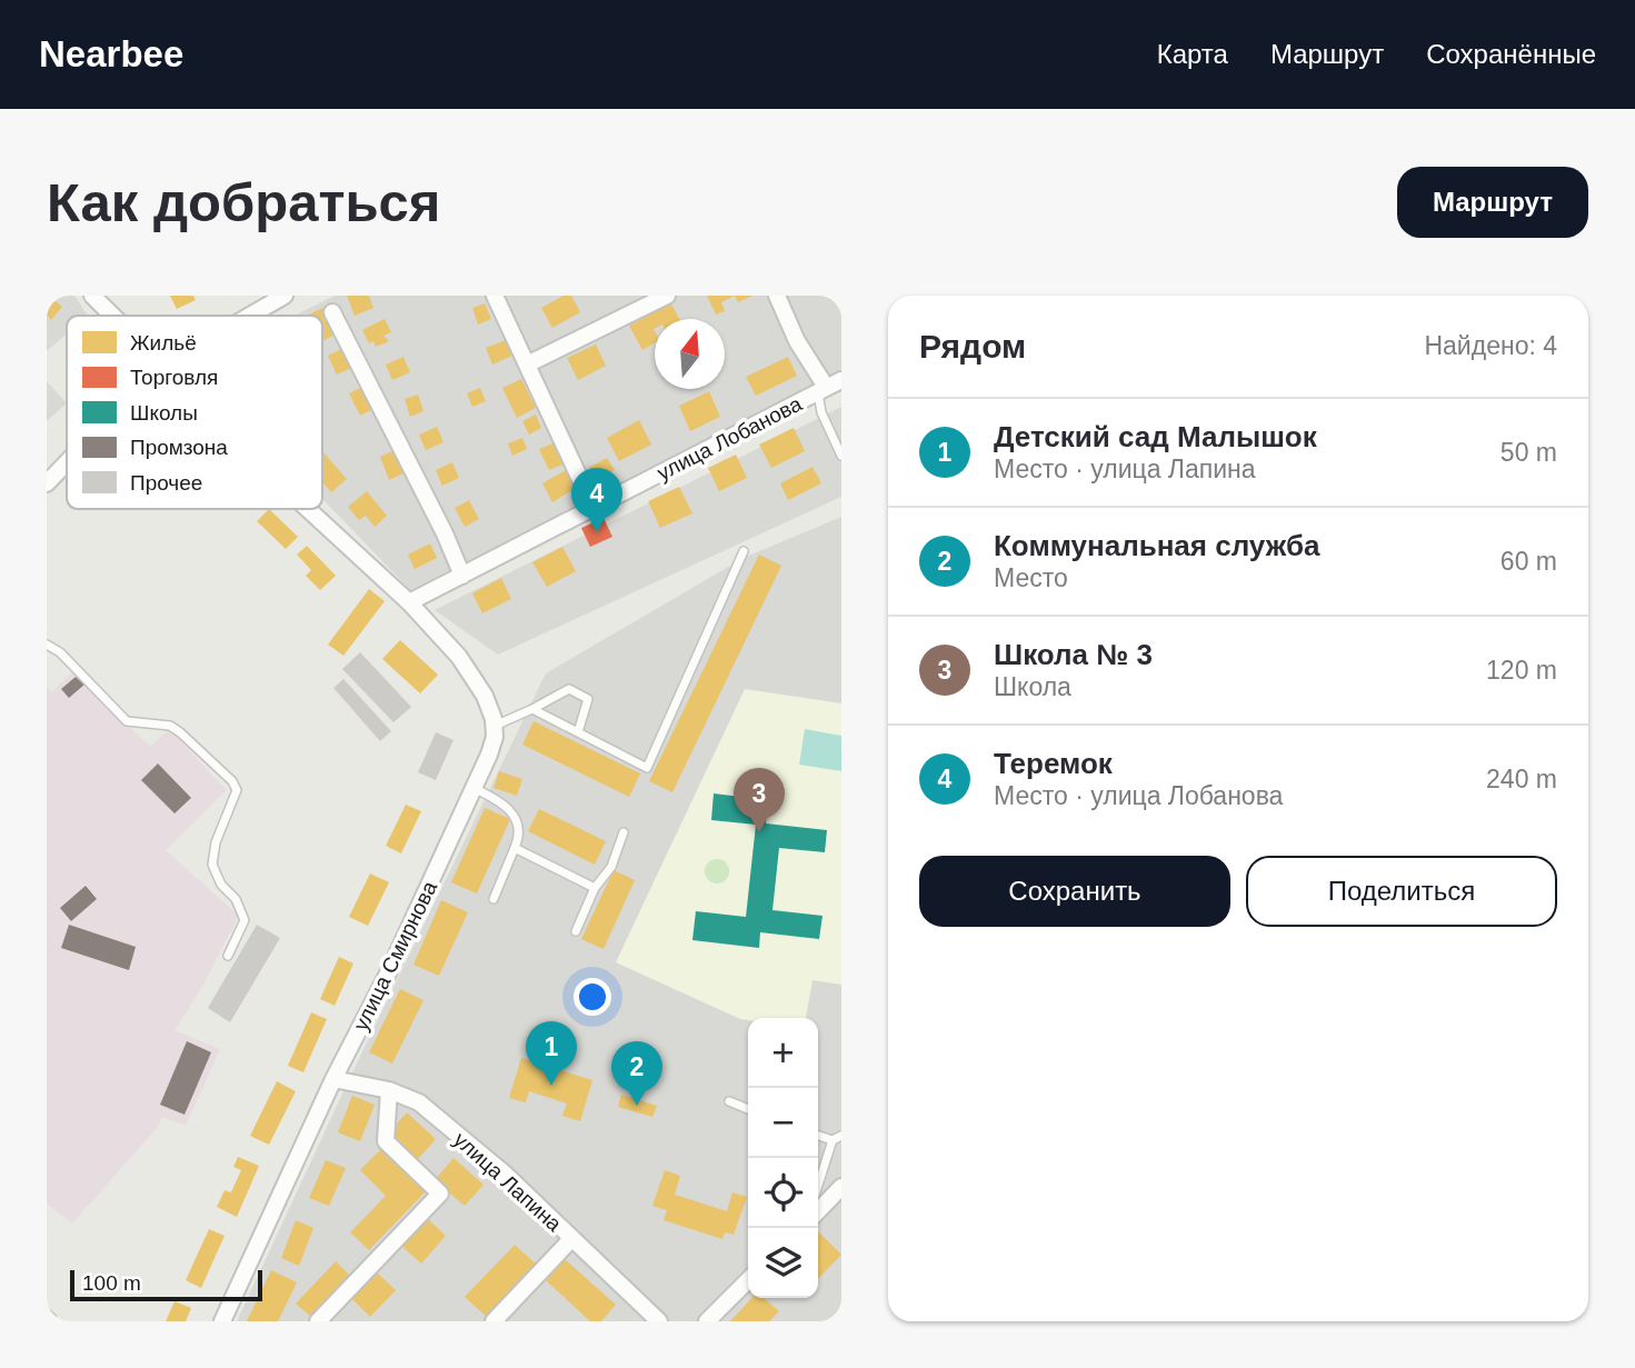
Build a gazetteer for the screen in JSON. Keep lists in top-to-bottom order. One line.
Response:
{"streets":{"street":["улица Лобанова","улица Смирнова","улица Лапина"]},"crossings":[["улица Смирнова","улица Лапина"]],"legend":["Жильё","Торговля","Школы","Промзона","Прочее"],"scale_bar":"100 m","north":"top","page":{"header":"Nearbee","nav":["Карта","Маршрут","Сохранённые"],"buttons":["Маршрут",["Сохранить","Поделиться"]],"title":"Как добраться","heading":["Рядом","Найдено: 4"],"list":[{"mark":"1","name":"Детский сад Малышок","note":"Место · улица Лапина","value":"50 m"},{"mark":"2","name":"Коммунальная служба","note":"Место","value":"60 m"},{"mark":"3","name":"Школа № 3","note":"Школа","value":"120 m"},{"mark":"4","name":"Теремок","note":"Место · улица Лобанова","value":"240 m"}],"pins":["4","3","1","2"],"map_buttons":["+","−"],"scale":"100 m"}}
